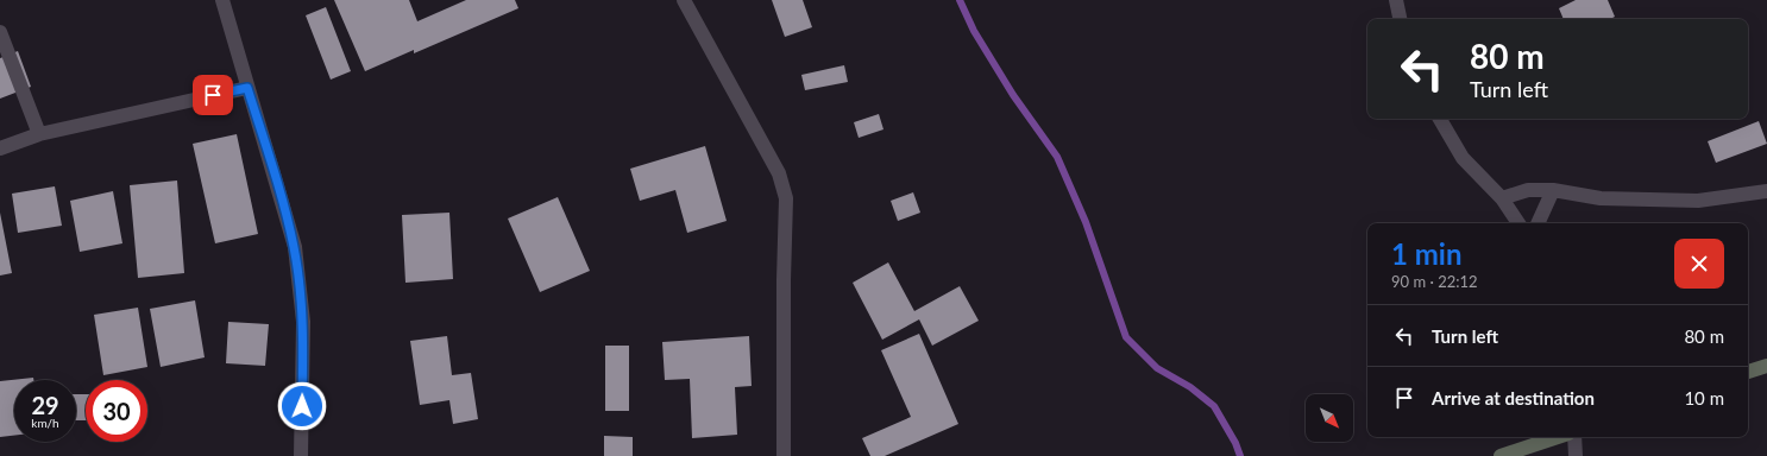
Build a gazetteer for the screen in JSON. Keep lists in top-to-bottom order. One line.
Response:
{"north":"bottom right","page":{"turn":["80 m","Turn left"],"heading":["1 min","90 m · 22:12"],"list":[{"name":"Turn left","value":"80 m"},{"name":"Arrive at destination","value":"10 m"}],"speed":"29 km/h","limit":"30"}}
